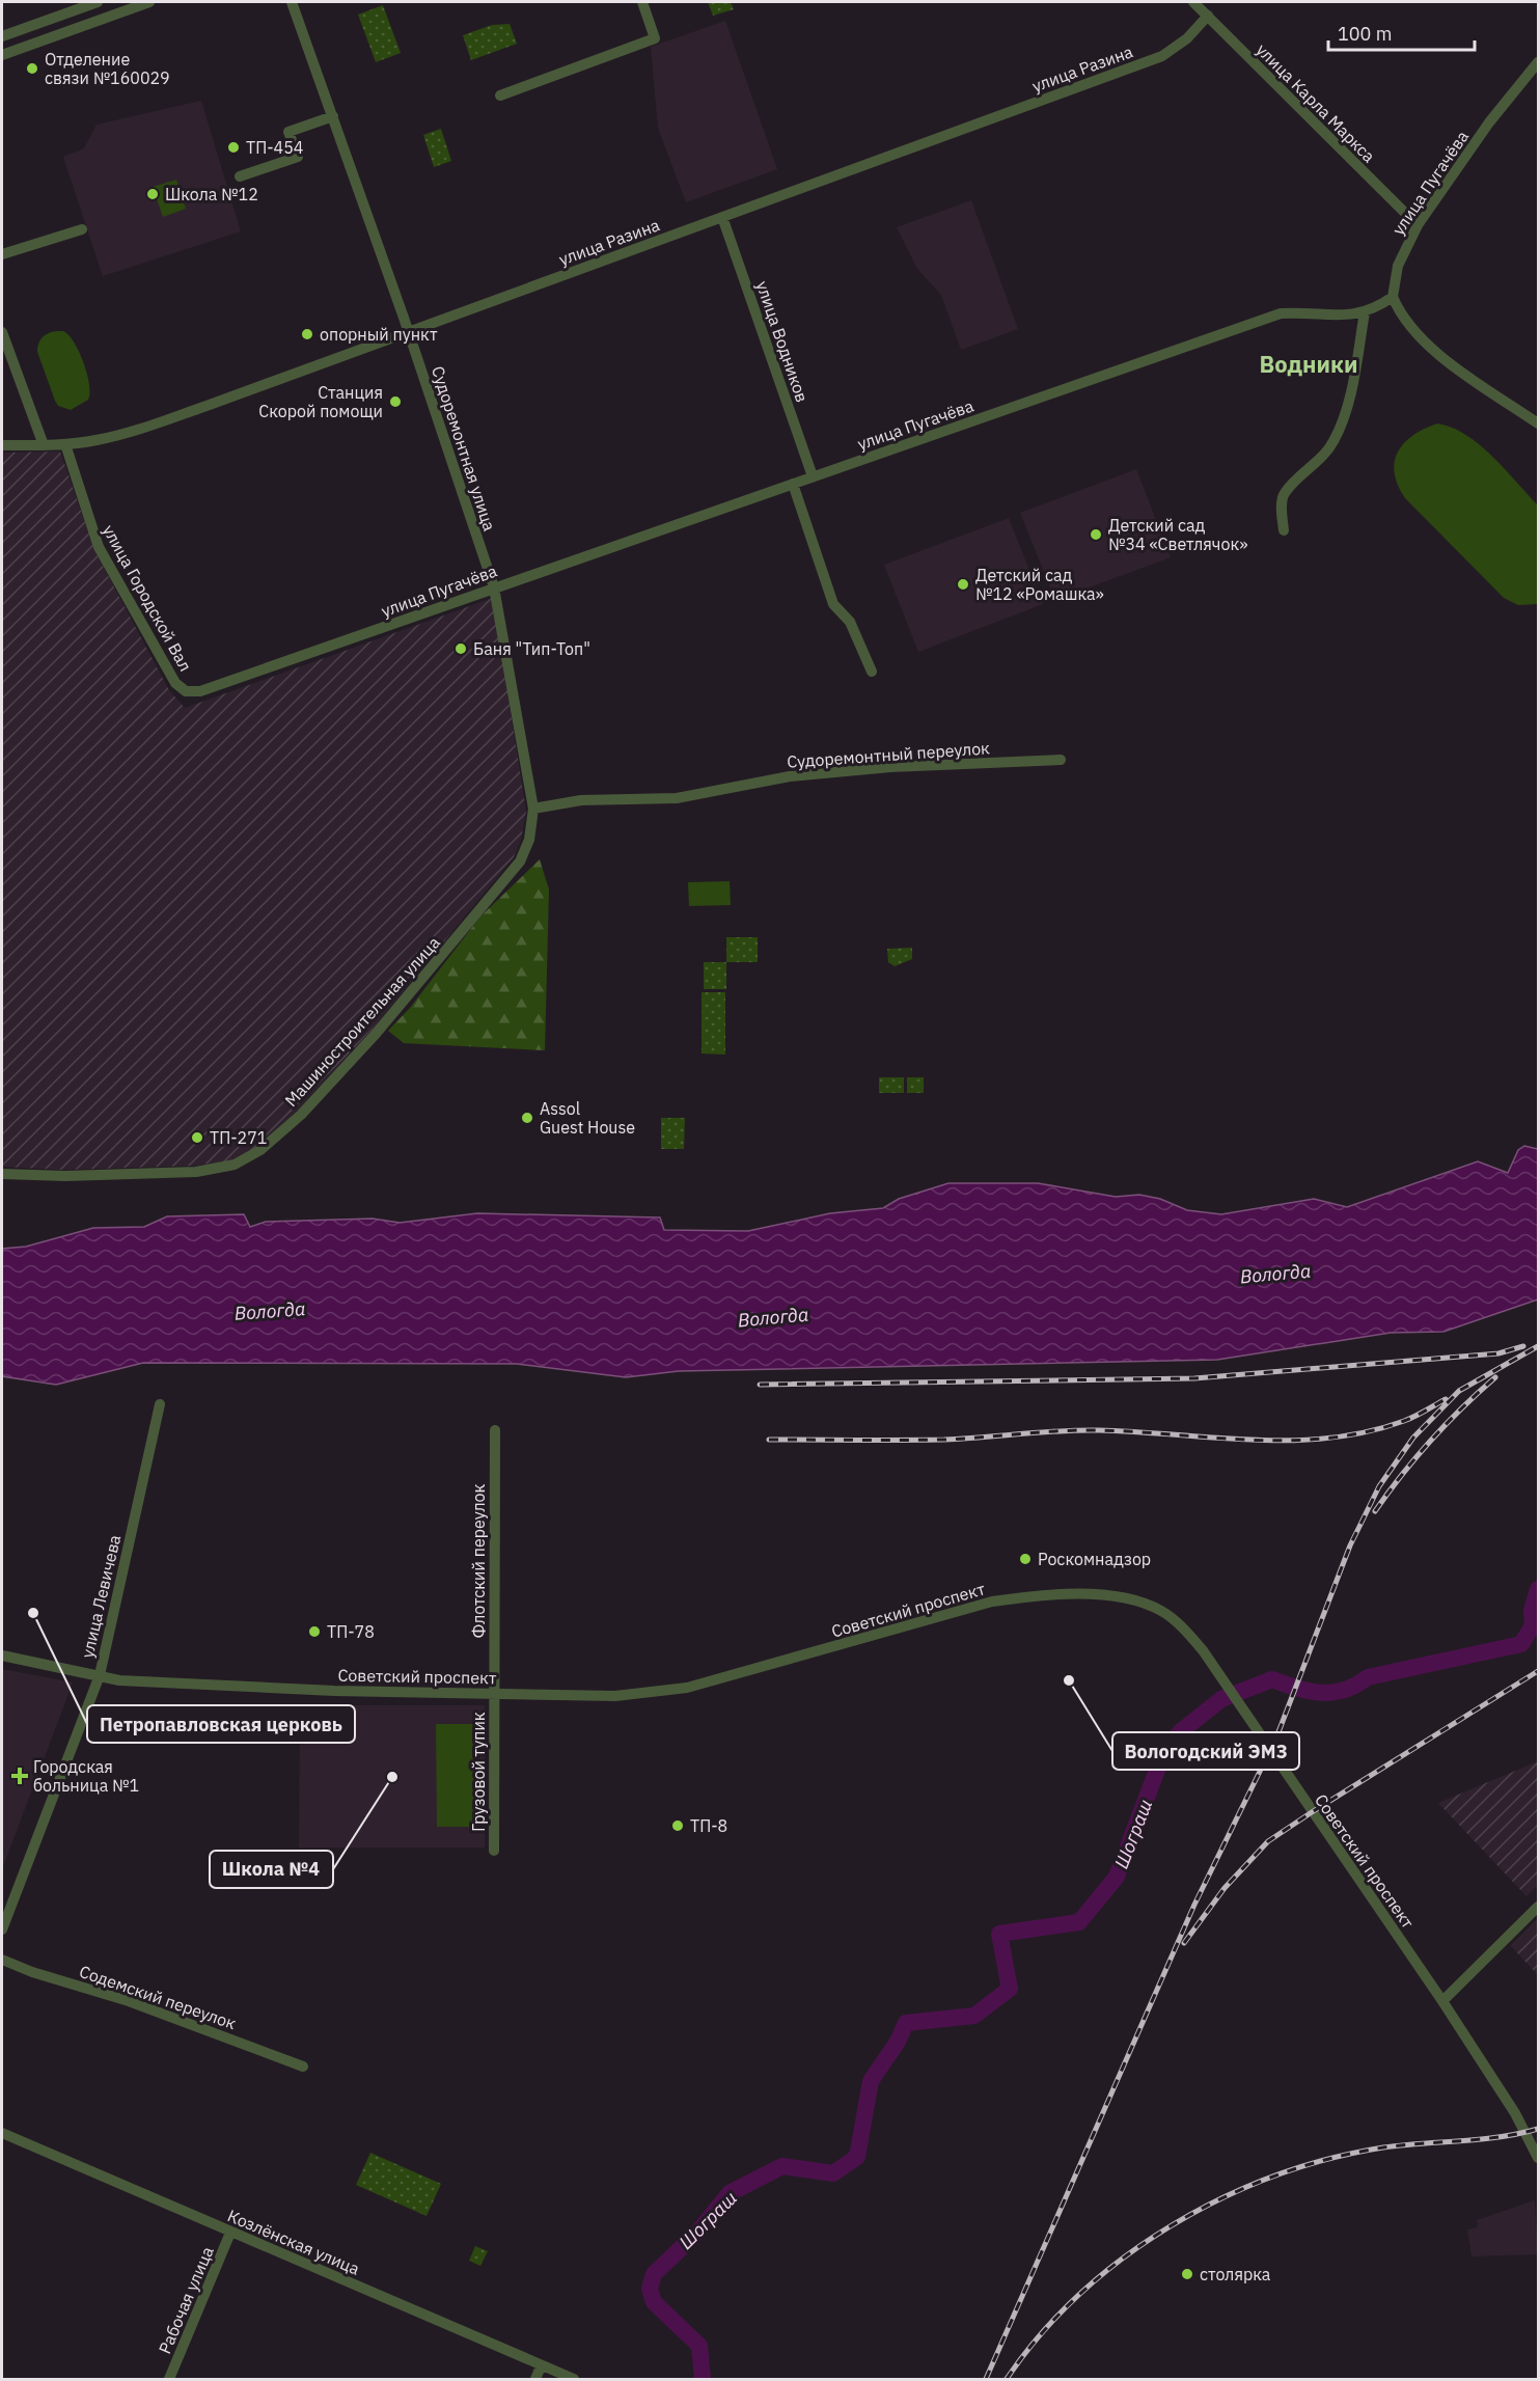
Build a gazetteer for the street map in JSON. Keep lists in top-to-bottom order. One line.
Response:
{"streets":{"street":["улица Разина","улица Карла Маркса","улица Пугачёва","улица Водников","Судоремонтная улица","улица Городской Вал","Судоремонтный переулок","Машиностроительная улица","Флотский переулок","улица Левичева","Советский проспект","Грузовой тупик","Содемский переулок","Козлёнская улица","Рабочая улица"]},"crossings":[["улица Разина","улица Карла Маркса"],["улица Разина","улица Водников"],["улица Разина","Судоремонтная улица"],["улица Разина","улица Городской Вал"],["улица Карла Маркса","улица Пугачёва"],["улица Пугачёва","улица Водников"],["улица Пугачёва","Судоремонтная улица"],["улица Пугачёва","улица Городской Вал"],["Судоремонтная улица","Судоремонтный переулок"],["Судоремонтная улица","Машиностроительная улица"],["Судоремонтный переулок","Машиностроительная улица"],["Флотский переулок","Советский проспект"],["Флотский переулок","Грузовой тупик"],["улица Левичева","Советский проспект"],["Советский проспект","Грузовой тупик"],["Козлёнская улица","Рабочая улица"]],"districts":["Водники"],"water":["Вологда","Шограш"],"places":{"other":["Отделение связи №160029","ТП-454","Школа №12","опорный пункт","Станция Скорой помощи","Детский сад №34 «Светлячок»","Детский сад №12 «Ромашка»","Баня \"Тип-Топ\"","Assol Guest House","ТП-271","Роскомнадзор","Петропавловская церковь","ТП-78","Вологодский ЭМЗ","Школа №4","ТП-8","столярка"],"health":["Городская больница №1"]},"scale_bar":"100 m"}
